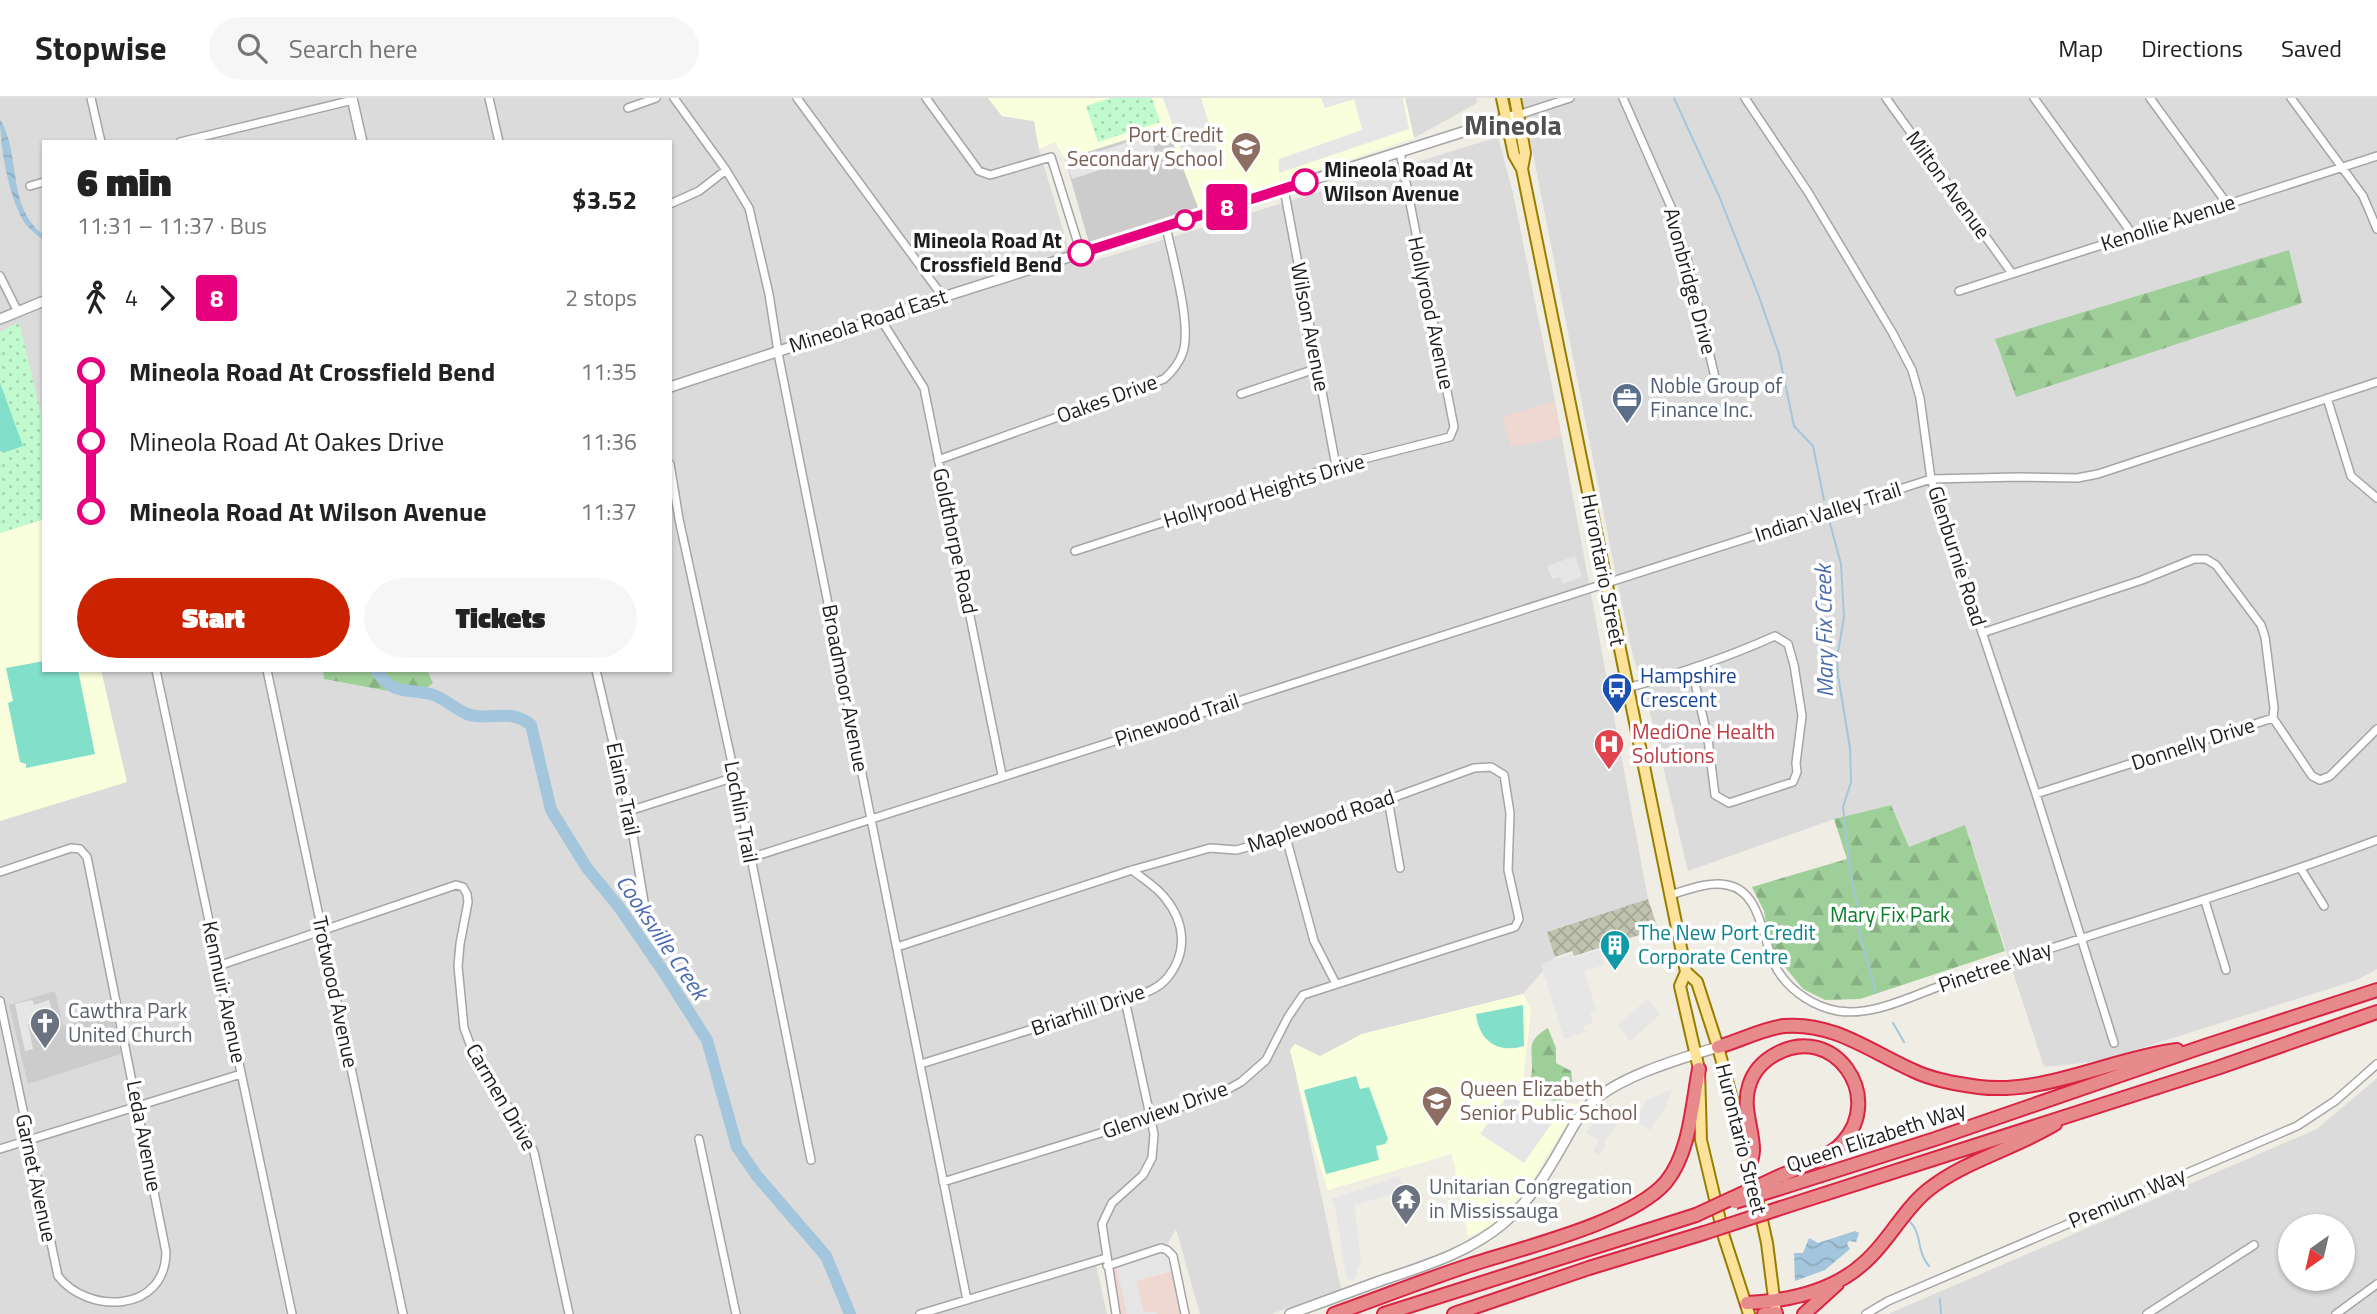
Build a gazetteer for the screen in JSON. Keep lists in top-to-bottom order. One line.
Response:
{"streets":{"highway":["Queen Elizabeth Way"],"main road":["Hurontario Street"],"street":["Milton Avenue","Kenollie Avenue","Avonbridge Drive","Hollyrood Avenue","Mineola Road East","Wilson Avenue","Oakes Drive","Hollyrood Heights Drive","Indian Valley Trail","Goldthorpe Road","Glenburnie Road","Broadmoor Avenue","Pinewood Trail","Donnelly Drive","Elaine Trail","Lochlin Trail","Maplewood Road","Pinetree Way","Kenmuir Avenue","Trotwood Avenue","Briarhill Drive","Carmen Drive","Glenview Drive","Leda Avenue","Garnet Avenue","Premium Way"]},"crossings":[["Milton Avenue","Kenollie Avenue"],["Hollyrood Avenue","Mineola Road East"],["Hollyrood Avenue","Hollyrood Heights Drive"],["Mineola Road East","Wilson Avenue"],["Mineola Road East","Oakes Drive"],["Mineola Road East","Goldthorpe Road"],["Mineola Road East","Hurontario Street"],["Mineola Road East","Broadmoor Avenue"],["Wilson Avenue","Hollyrood Heights Drive"],["Oakes Drive","Goldthorpe Road"],["Indian Valley Trail","Glenburnie Road"],["Indian Valley Trail","Hurontario Street"],["Indian Valley Trail","Pinewood Trail"],["Goldthorpe Road","Pinewood Trail"],["Glenburnie Road","Donnelly Drive"],["Glenburnie Road","Pinetree Way"],["Hurontario Street","Pinewood Trail"],["Hurontario Street","Pinetree Way"],["Broadmoor Avenue","Pinewood Trail"],["Broadmoor Avenue","Maplewood Road"],["Broadmoor Avenue","Briarhill Drive"],["Broadmoor Avenue","Glenview Drive"],["Pinewood Trail","Lochlin Trail"],["Maplewood Road","Briarhill Drive"],["Maplewood Road","Glenview Drive"],["Kenmuir Avenue","Carmen Drive"],["Trotwood Avenue","Carmen Drive"]],"districts":["Mineola"],"water":["Mary Fix Creek","Cooksville Creek"],"parks":["Mary Fix Park"],"places":{"school or university":["Port Credit Secondary School","Queen Elizabeth Senior Public School"],"other":["Mineola Road At Wilson Avenue","Mineola Road At Crossfield Bend"],"office":["Noble Group of Finance Inc."],"bus stop":["Hampshire Crescent"],"hospital":["MediOne Health Solutions"],"building":["The New Port Credit Corporate Centre"],"church":["Cawthra Park United Church"],"temple":["Unitarian Congregation in Mississauga"]},"lines":["bus line 8"],"north":"bottom left","page":{"header":"Stopwise","search":"Search here","nav":["Map","Directions","Saved"],"on_map":"8","heading":["6 min","11:31 – 11:37 · Bus","$3.52"],"legs":["4","8","2 stops"],"list":[{"name":"Mineola Road At Crossfield Bend","value":"11:35"},{"name":"Mineola Road At Oakes Drive","value":"11:36"},{"name":"Mineola Road At Wilson Avenue","value":"11:37"}],"buttons":["Start","Tickets"]}}
